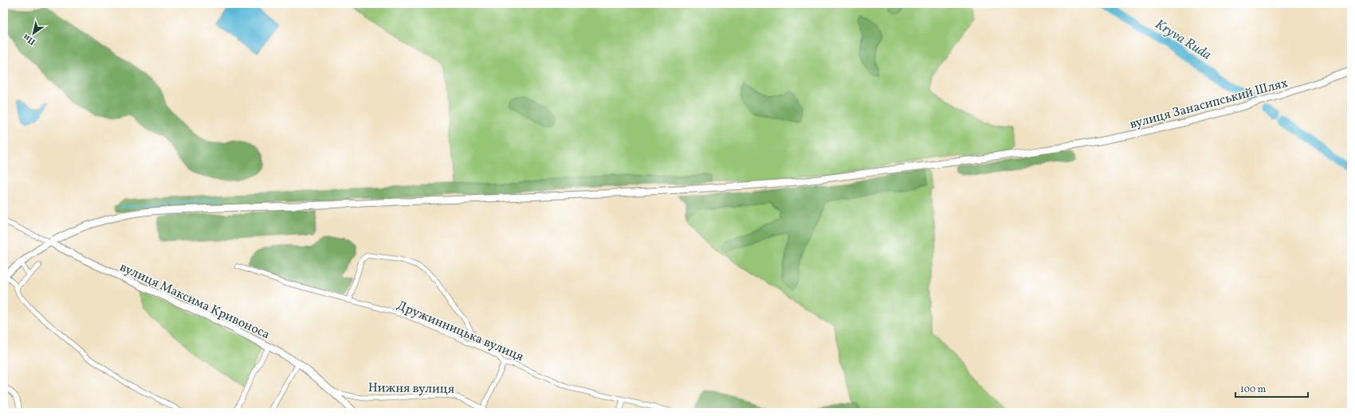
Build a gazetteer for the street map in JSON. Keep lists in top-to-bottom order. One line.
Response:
{"streets":{"main road":["вулиця Занасипський Шлях","вулиця Максима Кривоноса"],"street":["Дружинницька вулиця","Нижня вулиця"]},"crossings":[["вулиця Занасипський Шлях","вулиця Максима Кривоноса"],["вулиця Максима Кривоноса","Нижня вулиця"]],"water":["Kryva Ruda"],"scale_bar":"100 m","north":"bottom left"}
